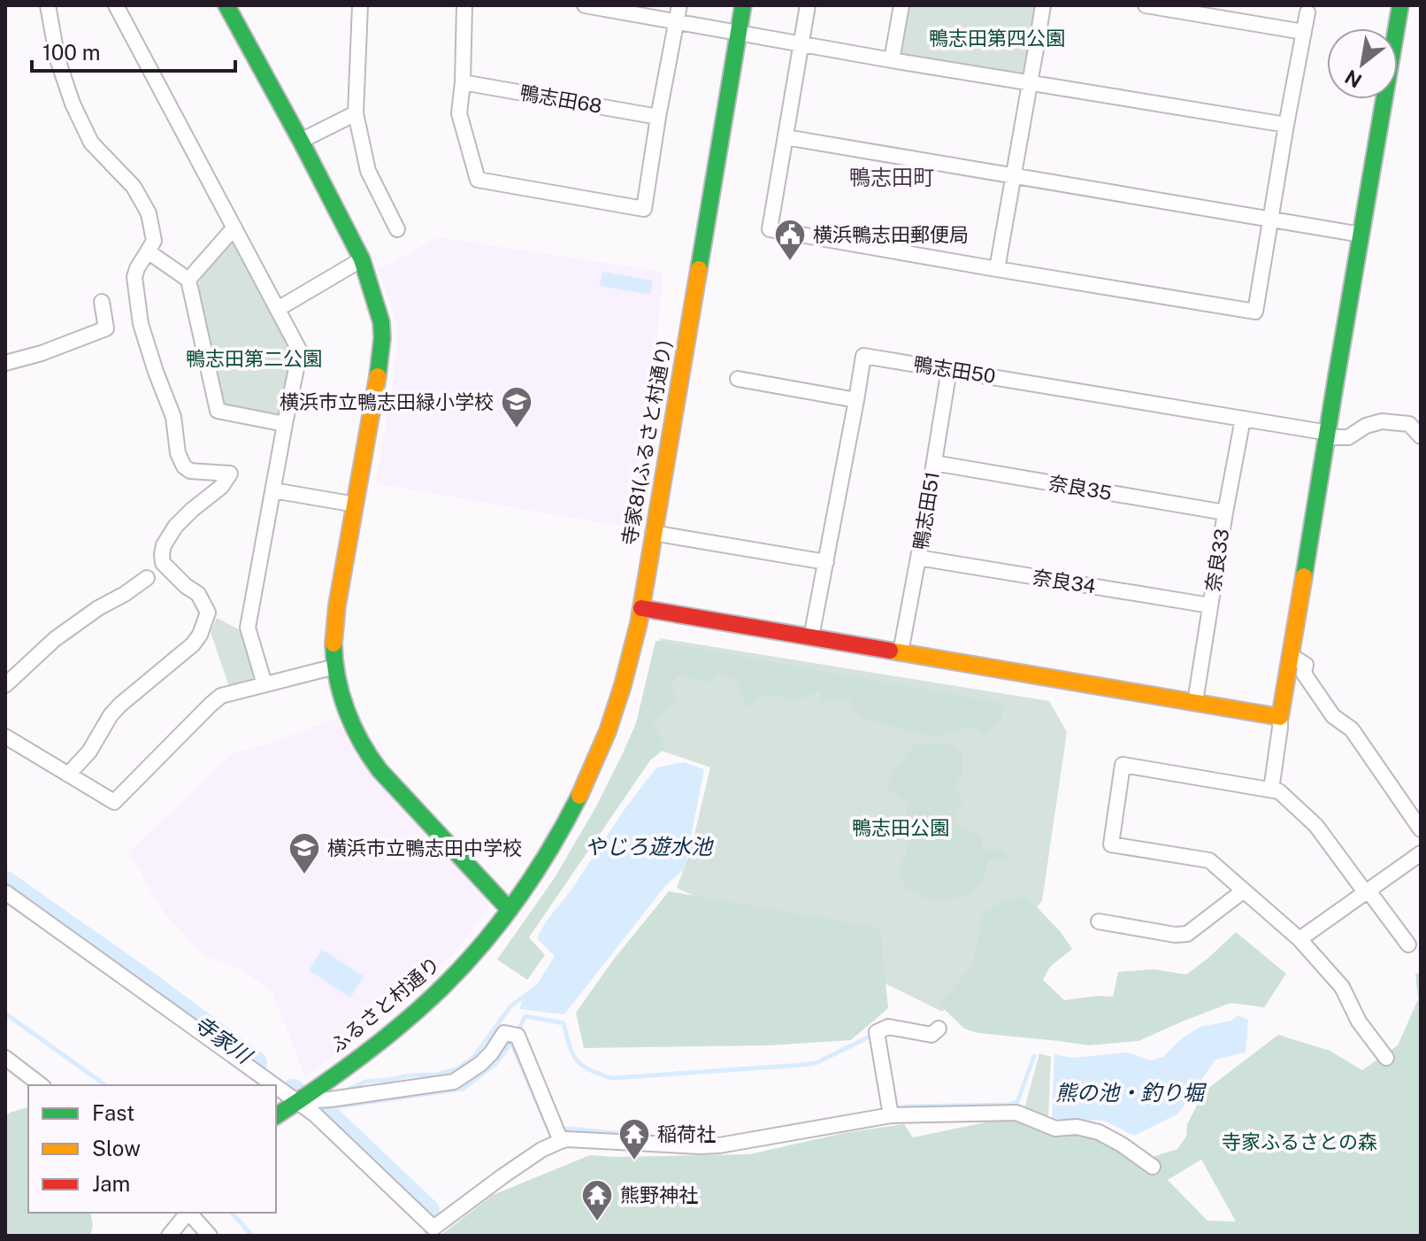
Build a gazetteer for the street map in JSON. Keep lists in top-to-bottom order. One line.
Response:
{"streets":{"street":["鴨志田68","鴨志田50","寺家81(ふるさと村通り)","奈良35","鴨志田51","奈良33","奈良34","ふるさと村通り"]},"crossings":[["鴨志田50","鴨志田51"],["鴨志田50","奈良33"],["寺家81(ふるさと村通り)","ふるさと村通り"],["奈良35","鴨志田51"],["奈良35","奈良33"],["鴨志田51","奈良34"],["奈良33","奈良34"]],"districts":["鴨志田町"],"water":["やじろ遊水池","寺家川","熊の池・釣り堀"],"parks":["鴨志田第四公園","鴨志田第二公園","鴨志田公園","寺家ふるさとの森"],"places":{"public building":["横浜鴨志田郵便局"],"school or university":["横浜市立鴨志田緑小学校","横浜市立鴨志田中学校"],"temple":["稲荷社","熊野神社"]},"legend":["Fast","Slow","Jam"],"scale_bar":"100 m","north":"bottom left"}
